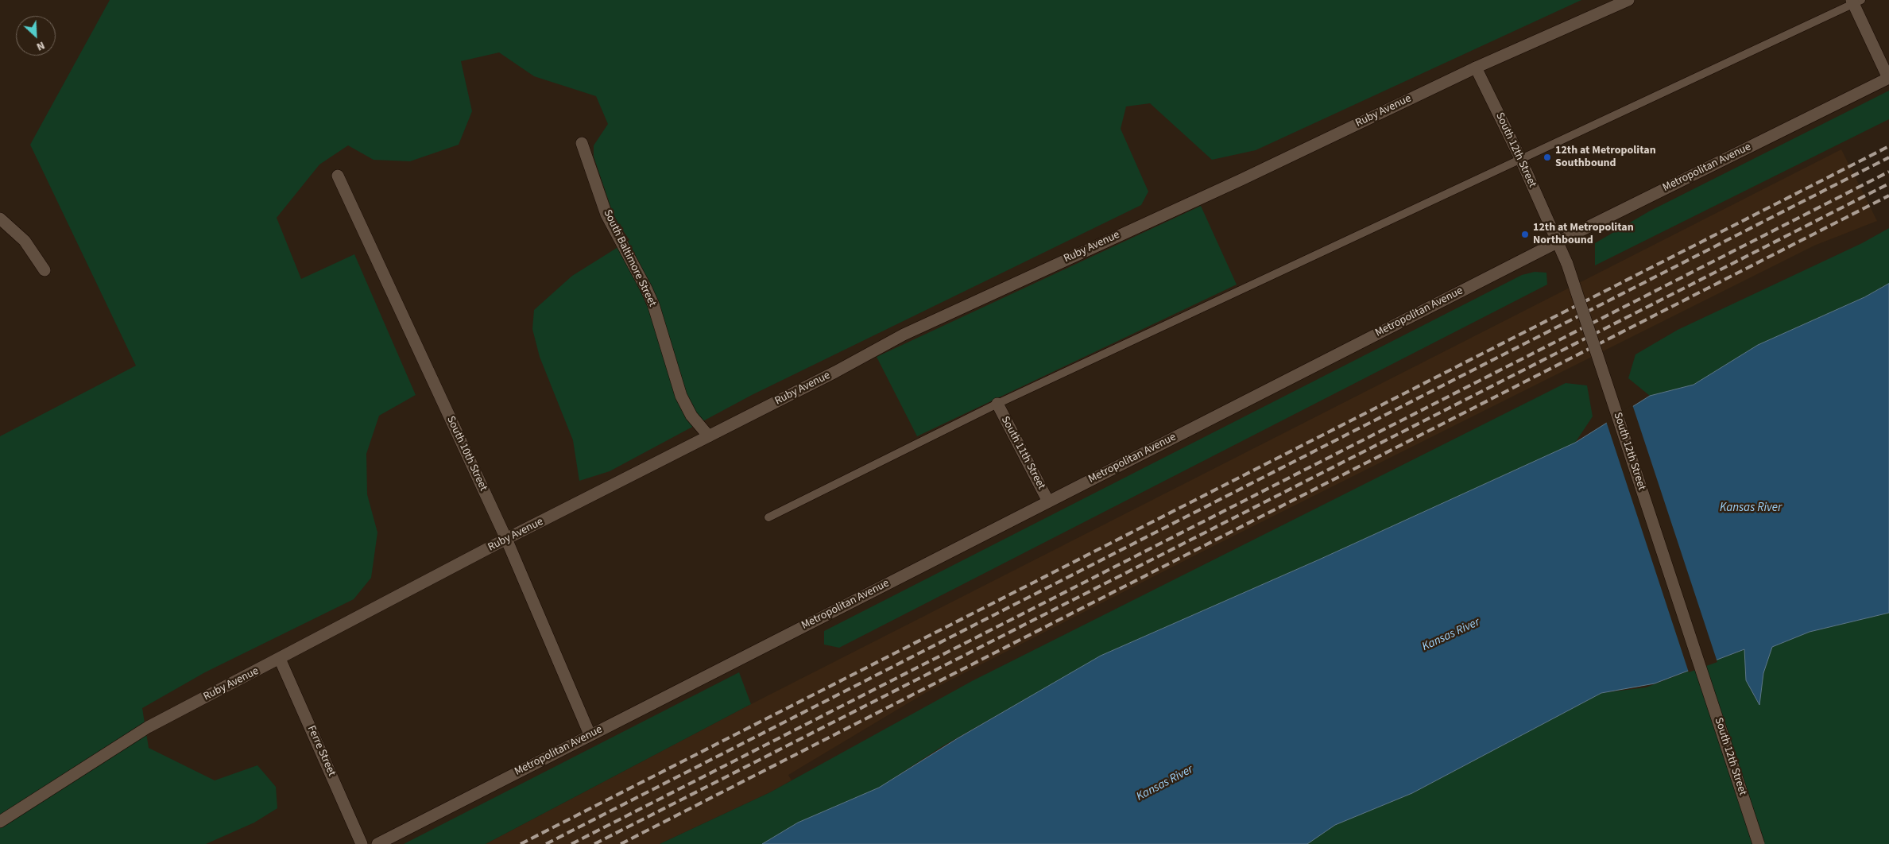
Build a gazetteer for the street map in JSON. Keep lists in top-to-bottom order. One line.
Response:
{"streets":{"street":["Ruby Avenue","South 12th Street","Metropolitan Avenue","South Baltimore Street","South 11th Street","South 10th Street","Ferre Street"]},"crossings":[["Ruby Avenue","South 12th Street"],["Ruby Avenue","South Baltimore Street"],["Ruby Avenue","South 10th Street"],["Ruby Avenue","Ferre Street"],["South 12th Street","Metropolitan Avenue"],["Metropolitan Avenue","South 11th Street"],["Metropolitan Avenue","South 10th Street"]],"water":["Kansas River"],"places":["12th at Metropolitan Southbound","12th at Metropolitan Northbound"],"north":"bottom right"}
